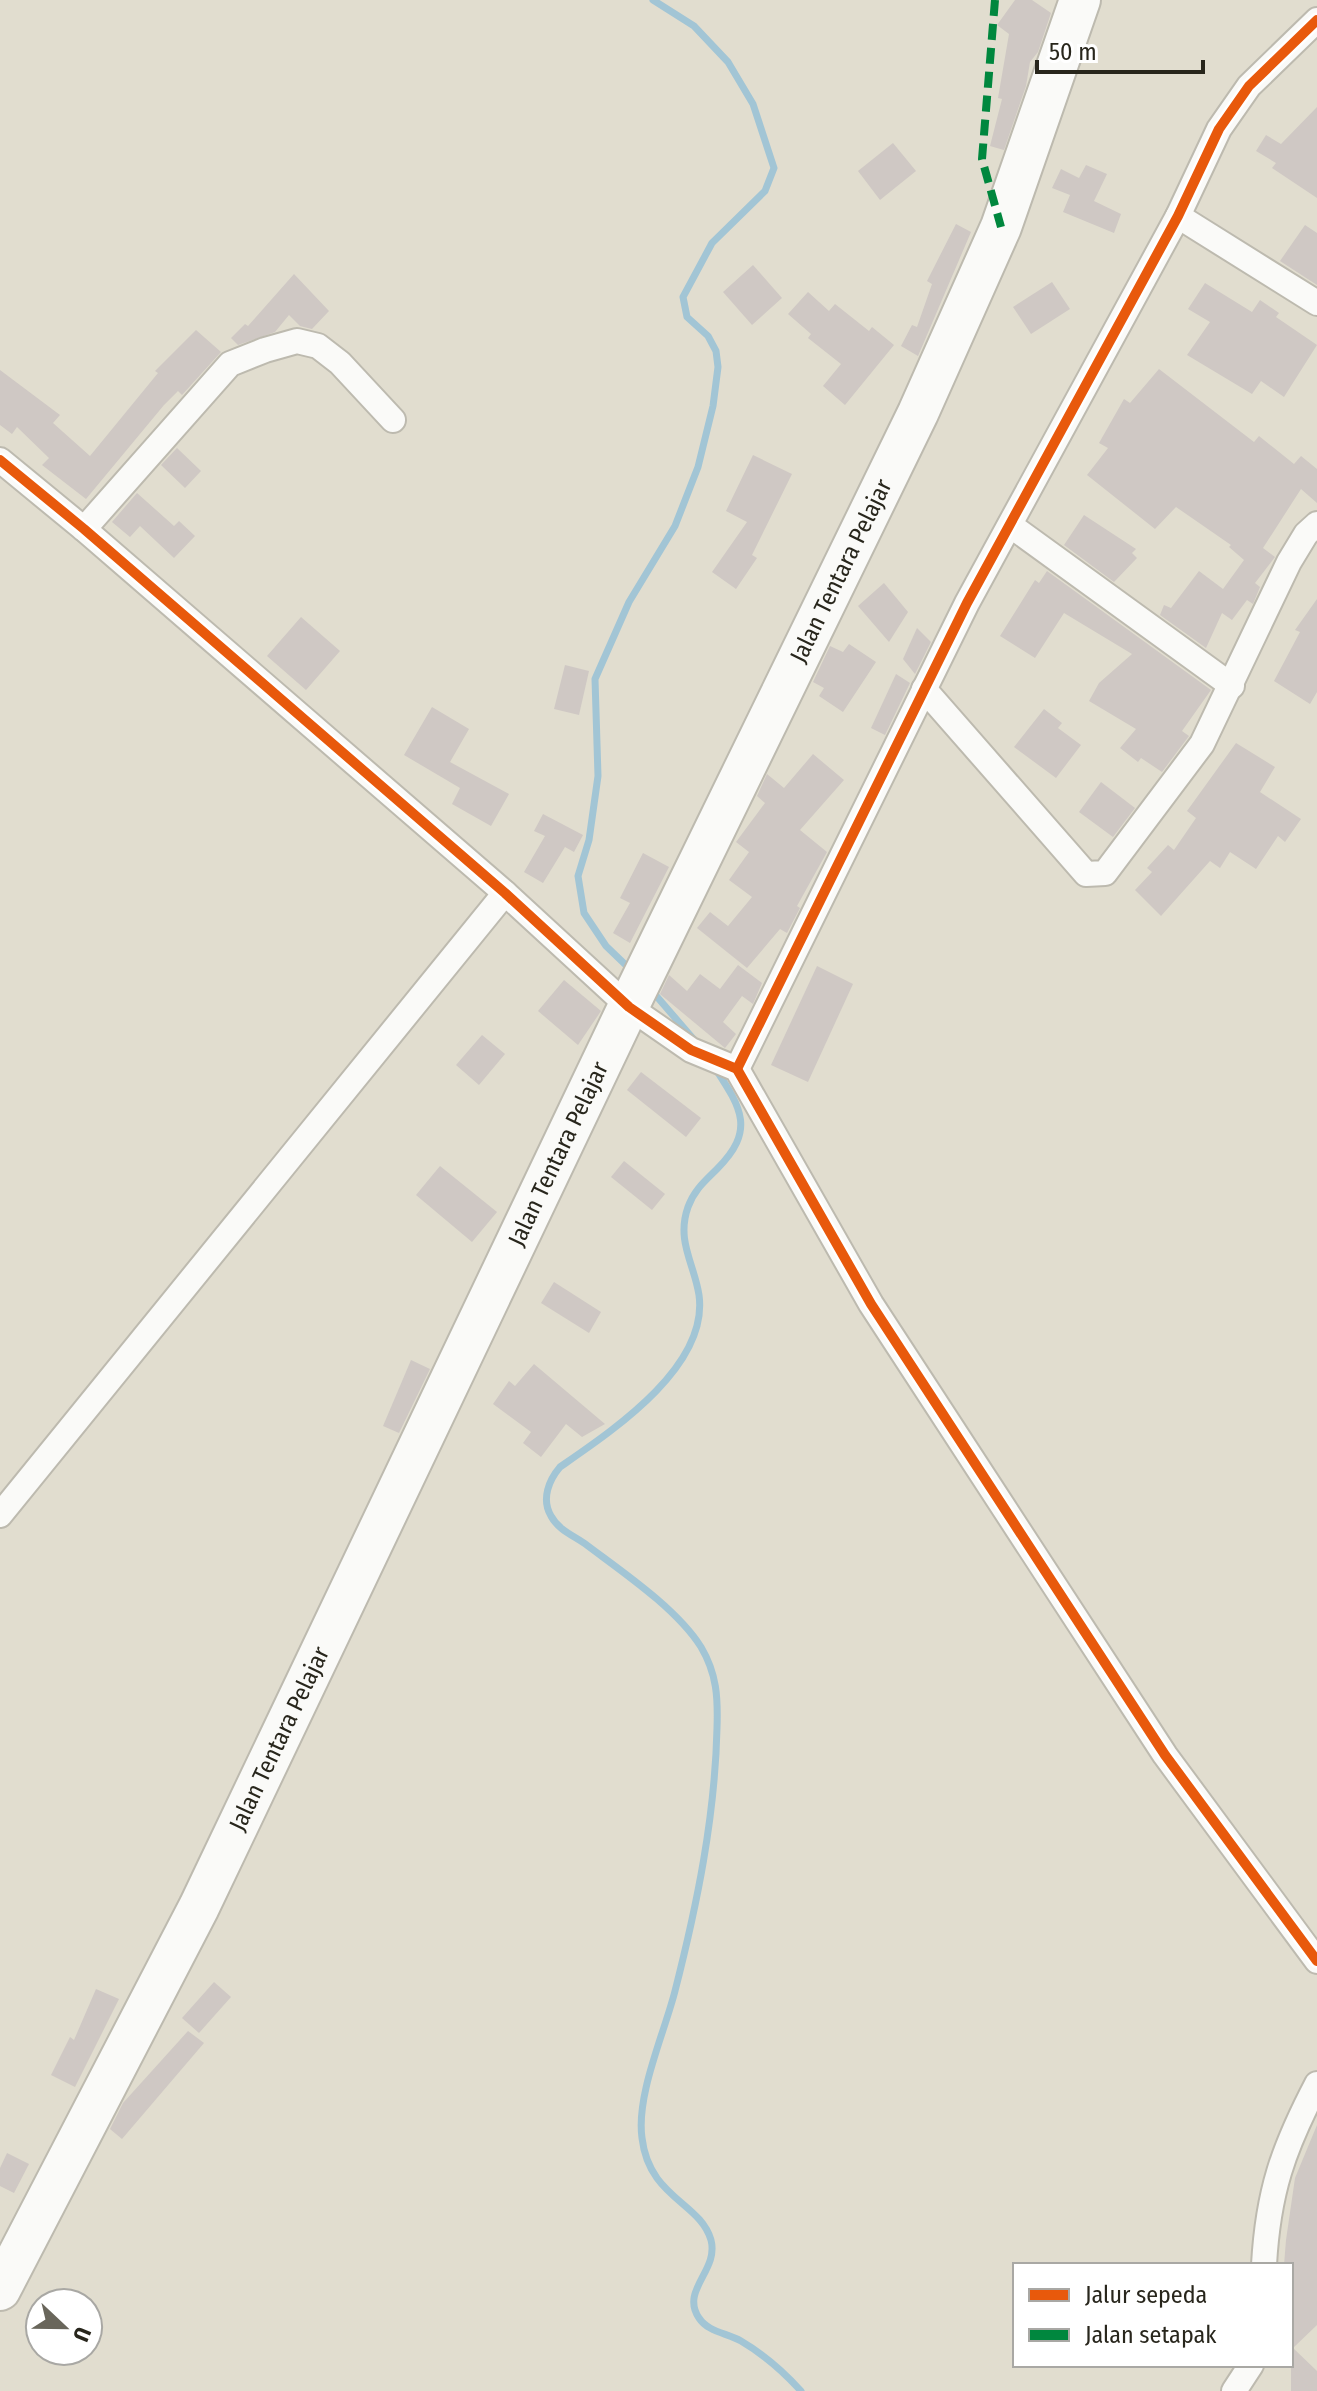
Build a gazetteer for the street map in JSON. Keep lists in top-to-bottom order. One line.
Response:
{"streets":{"highway":["Jalan Tentara Pelajar"]},"legend":["Jalur sepeda","Jalan setapak"],"scale_bar":"50 m","north":"right"}
